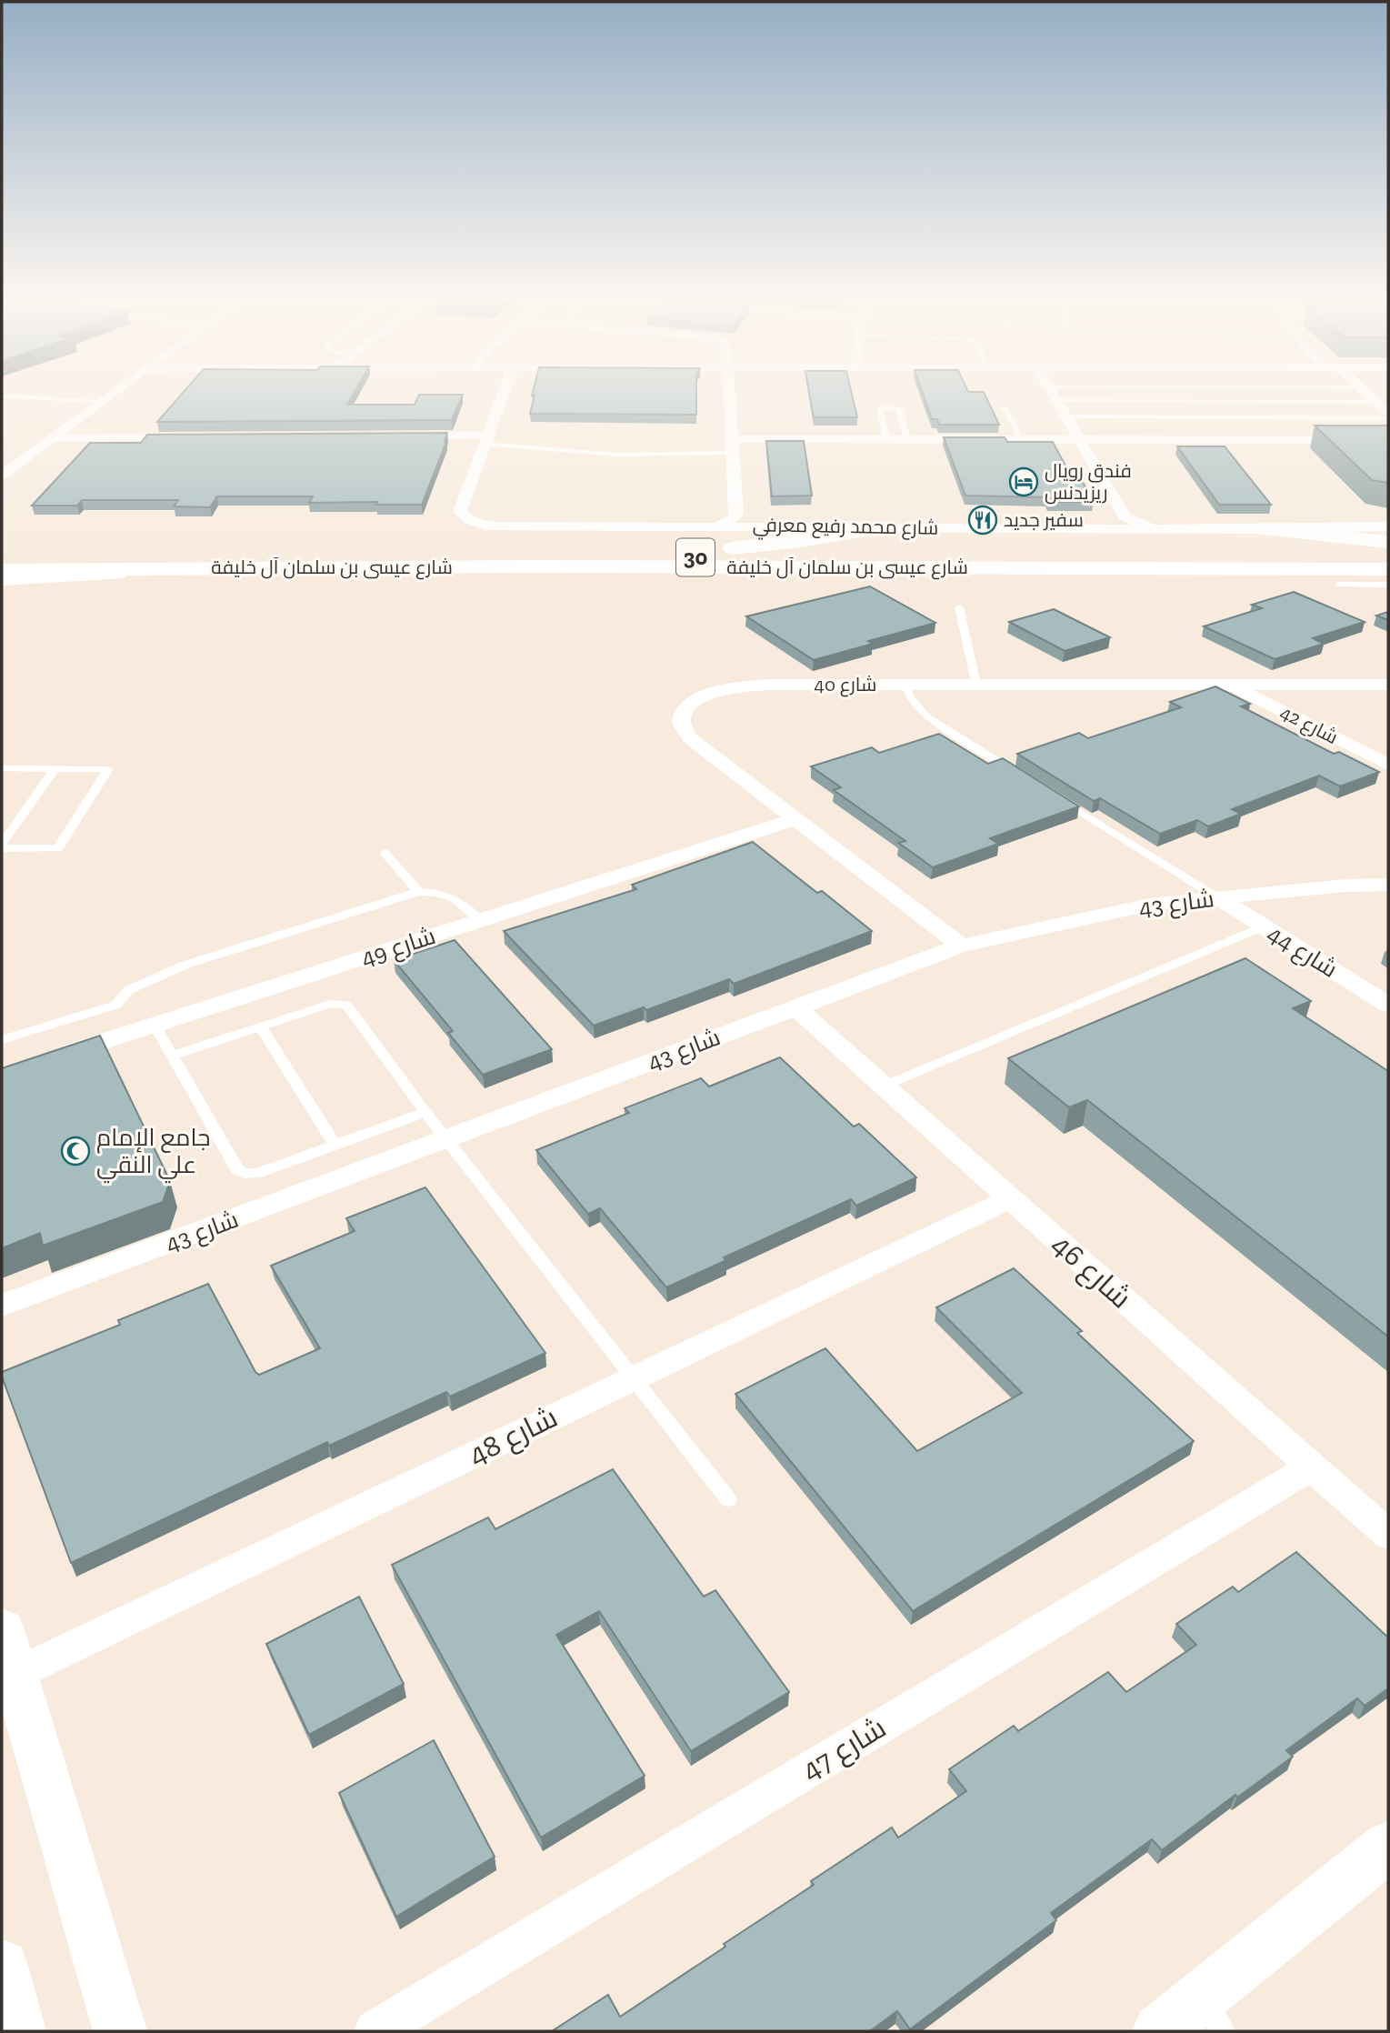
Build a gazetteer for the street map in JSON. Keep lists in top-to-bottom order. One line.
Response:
{"streets":{"highway":["30","شارع عيسى بن سلمان آل خليفة"],"street":["شارع محمد رفيع معرفي","شارع 40","شارع 42","شارع 43","شارع 49","شارع 44","شارع 46","شارع 48","شارع 47"]},"crossings":[["شارع 40","شارع 42"],["شارع 40","شارع 43"],["شارع 40","شارع 49"],["شارع 43","شارع 44"],["شارع 43","شارع 46"],["شارع 46","شارع 48"],["شارع 46","شارع 47"]],"places":{"hotel":["فندق رويال ريزيدنس"],"restaurant":["سفير جديد"],"mosque":["جامع الإمام علي النقي"]}}
